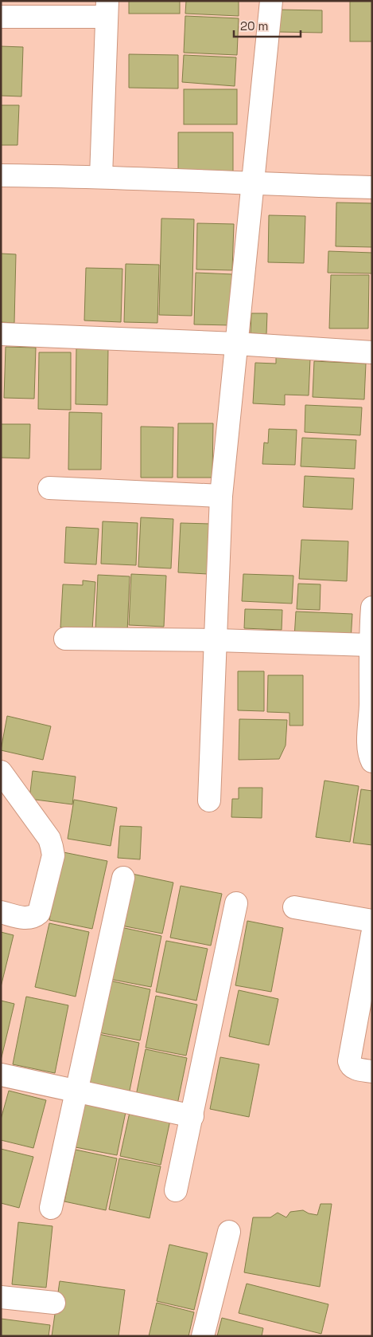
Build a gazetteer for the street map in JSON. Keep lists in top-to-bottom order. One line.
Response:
{"scale_bar":"20 m"}
